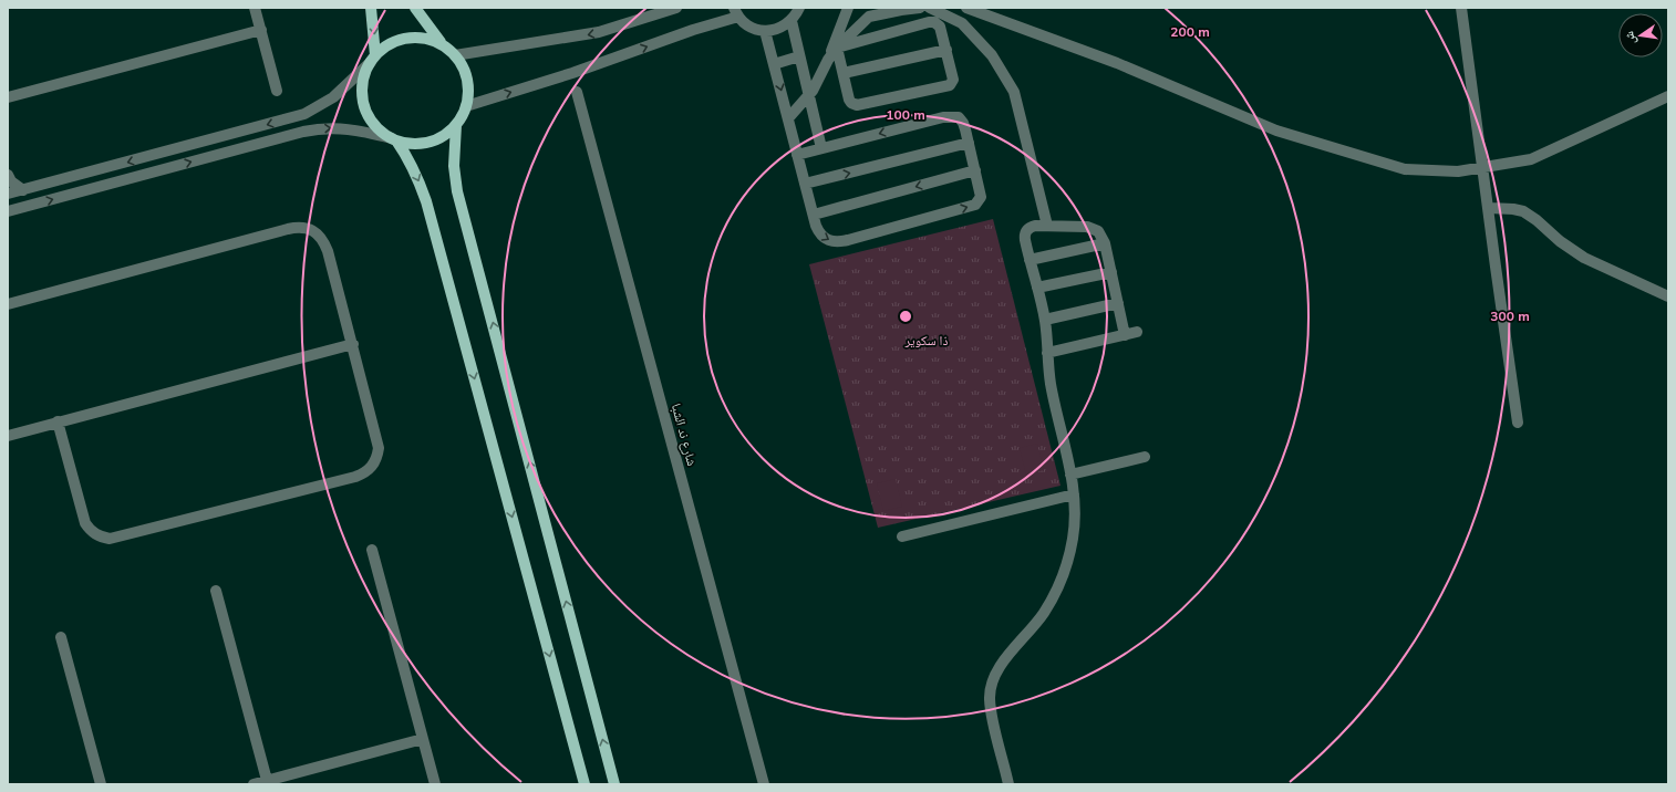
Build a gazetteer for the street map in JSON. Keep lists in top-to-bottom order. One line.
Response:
{"streets":{"street":["شارع ند الشبا"]},"parks":["ذا سكوير"],"north":"left","rings":["200 m","100 m","300 m"]}
